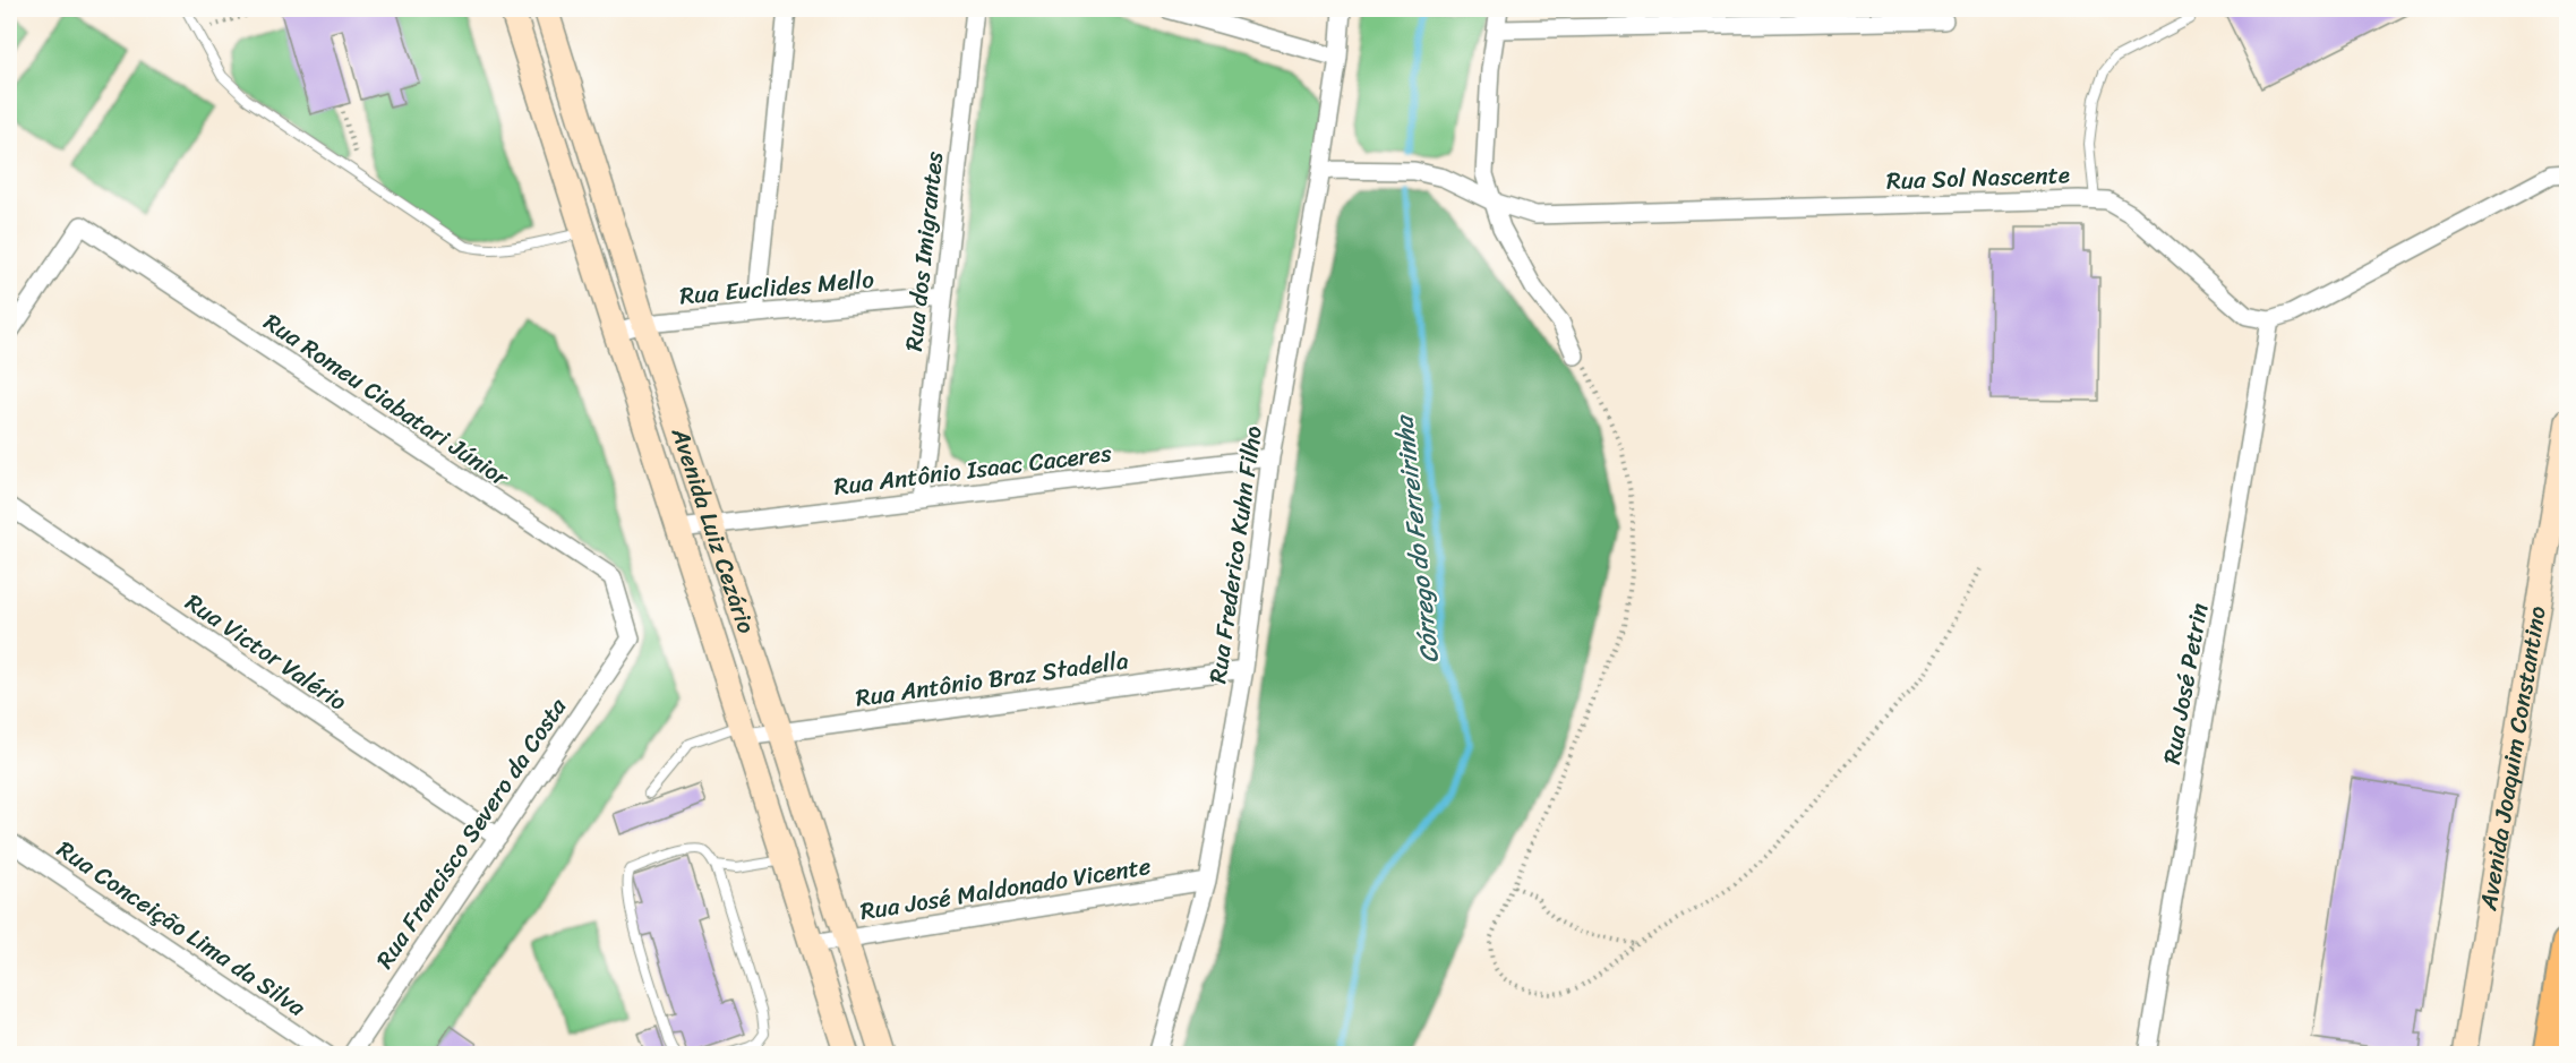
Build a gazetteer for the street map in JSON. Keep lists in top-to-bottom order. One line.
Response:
{"streets":{"street":["Rua Sol Nascente","Rua dos Imigrantes","Rua Euclides Mello","Rua Romeu Ciabatari Júnior","Rua Antônio Isaac Caceres","Avenida Luiz Cezário","Rua Frederico Kuhn Filho","Rua Victor Valério","Rua Antônio Braz Stadella","Rua José Petrin","Avenida Joaquim Constantino","Rua Francisco Severo da Costa","Rua José Maldonado Vicente","Rua Conceição Lima da Silva"]},"crossings":[["Rua Sol Nascente","Rua Frederico Kuhn Filho"],["Rua Sol Nascente","Rua José Petrin"],["Rua dos Imigrantes","Rua Euclides Mello"],["Rua dos Imigrantes","Rua Antônio Isaac Caceres"],["Rua Euclides Mello","Avenida Luiz Cezário"],["Rua Romeu Ciabatari Júnior","Rua Francisco Severo da Costa"],["Rua Antônio Isaac Caceres","Avenida Luiz Cezário"],["Rua Antônio Isaac Caceres","Rua Frederico Kuhn Filho"],["Avenida Luiz Cezário","Rua Antônio Braz Stadella"],["Avenida Luiz Cezário","Rua José Maldonado Vicente"],["Rua Frederico Kuhn Filho","Rua Antônio Braz Stadella"],["Rua Frederico Kuhn Filho","Rua José Maldonado Vicente"],["Rua Victor Valério","Rua Francisco Severo da Costa"]],"water":["Córrego do Ferreirinha"]}
